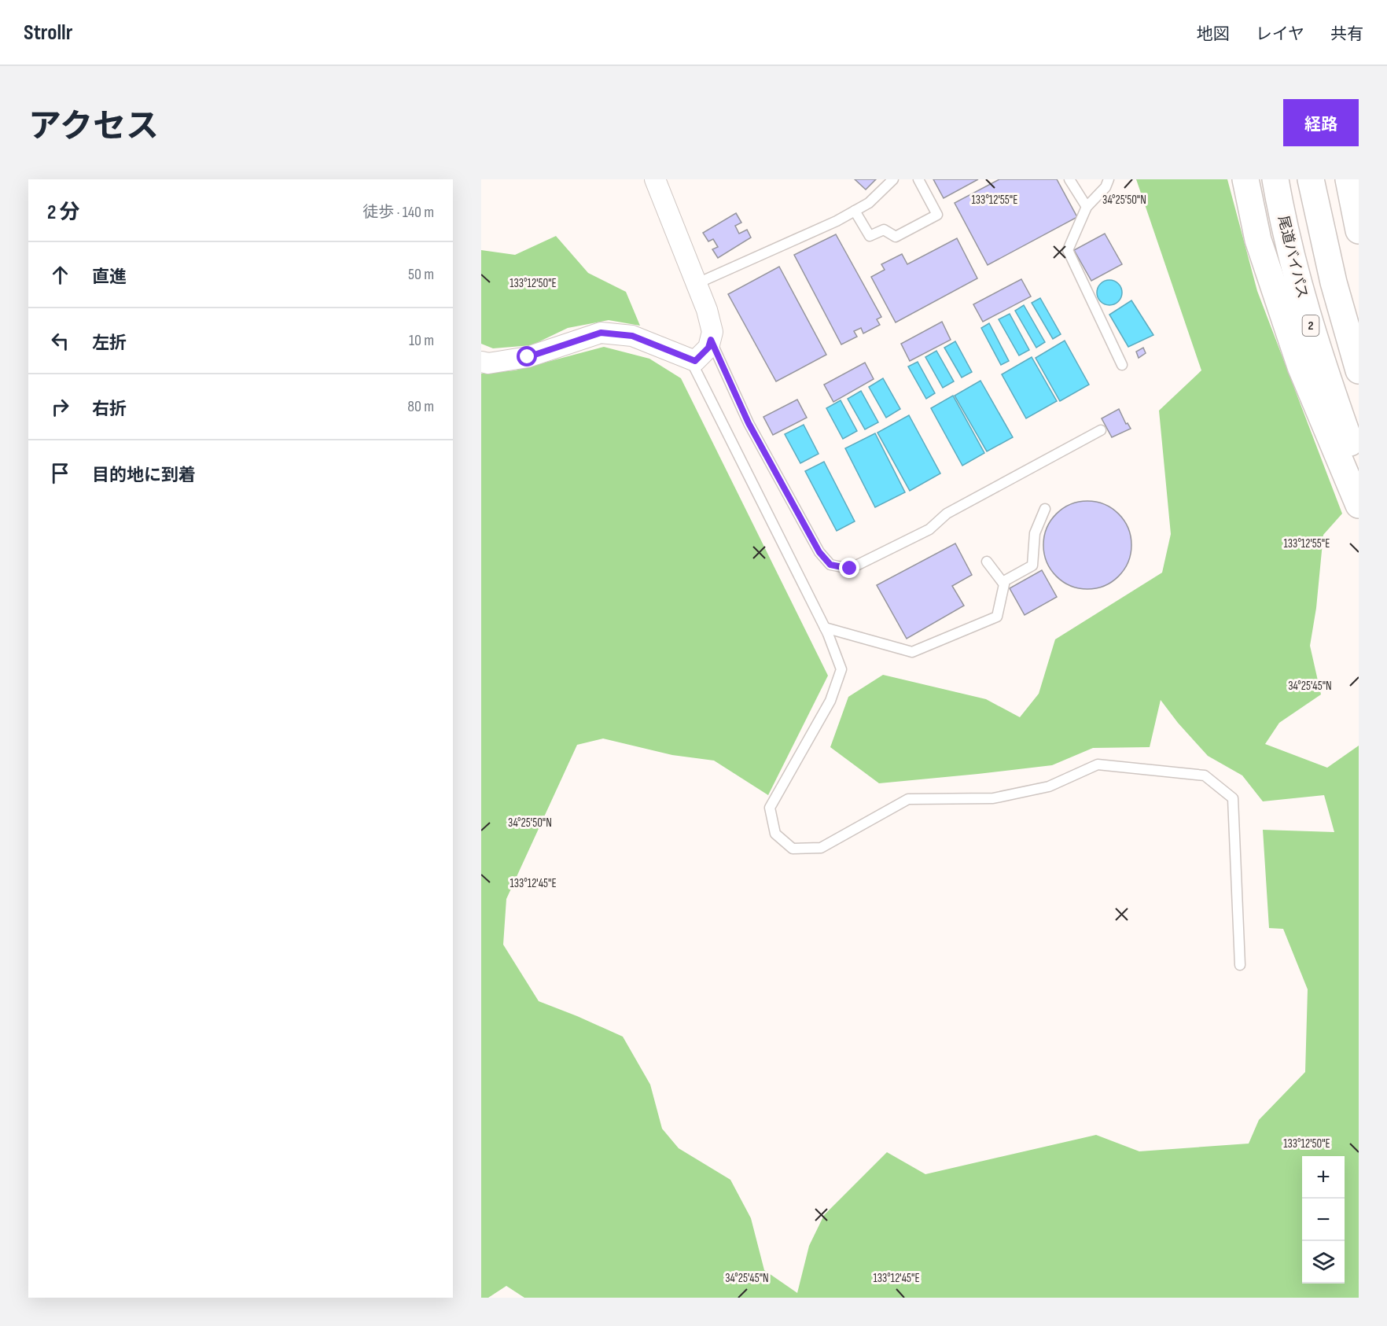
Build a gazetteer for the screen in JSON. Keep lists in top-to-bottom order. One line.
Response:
{"streets":{"highway":["尾道バイパス","2"]},"page":{"header":"Strollr","nav":["地図","レイヤ","共有"],"title":"アクセス","buttons":"経路","heading":["2 分","徒歩 · 140 m"],"list":[["直進","50 m"],["左折","10 m"],["右折","80 m"],"目的地に到着"],"map_buttons":["+","−"]},"coordinates":["133°12'55\"E","34°25'50\"N","133°12'50\"E","34°25'45\"N","133°12'45\"E"]}
